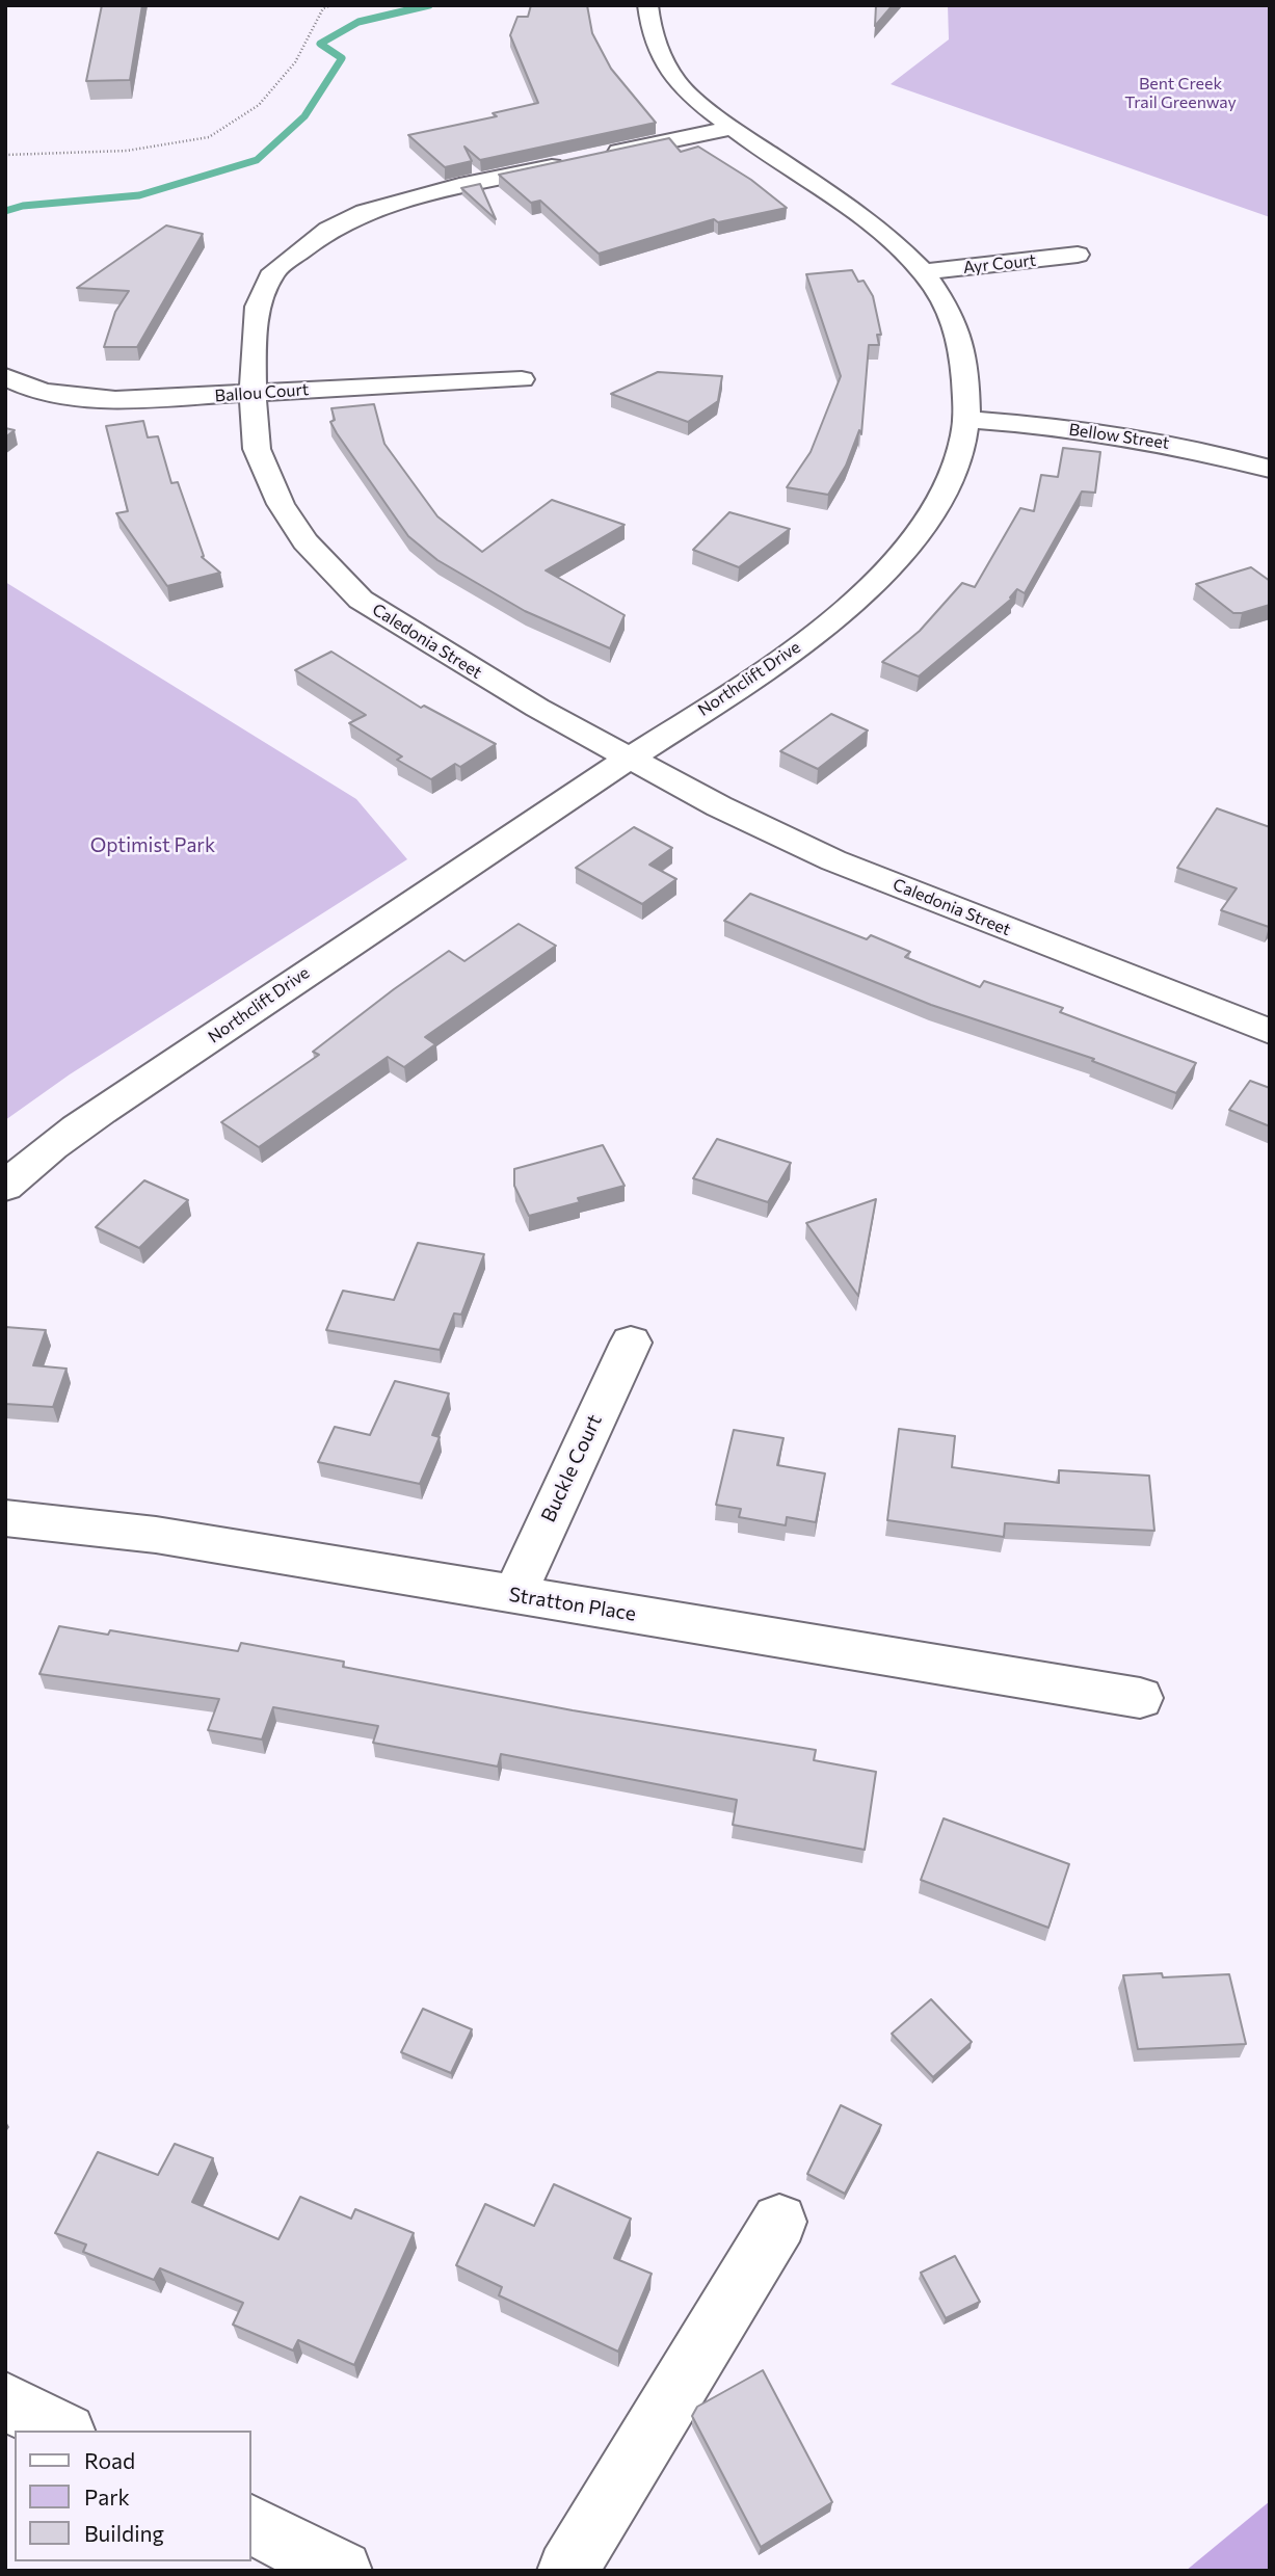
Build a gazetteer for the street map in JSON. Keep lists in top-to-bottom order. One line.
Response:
{"streets":{"street":["Ayr Court","Ballou Court","Bellow Street","Caledonia Street","Northclift Drive","Buckle Court","Stratton Place"]},"crossings":[["Ayr Court","Northclift Drive"],["Ballou Court","Caledonia Street"],["Bellow Street","Northclift Drive"],["Caledonia Street","Northclift Drive"],["Buckle Court","Stratton Place"]],"parks":["Bent Creek Trail Greenway","Optimist Park"],"legend":["Road","Park","Building"]}
